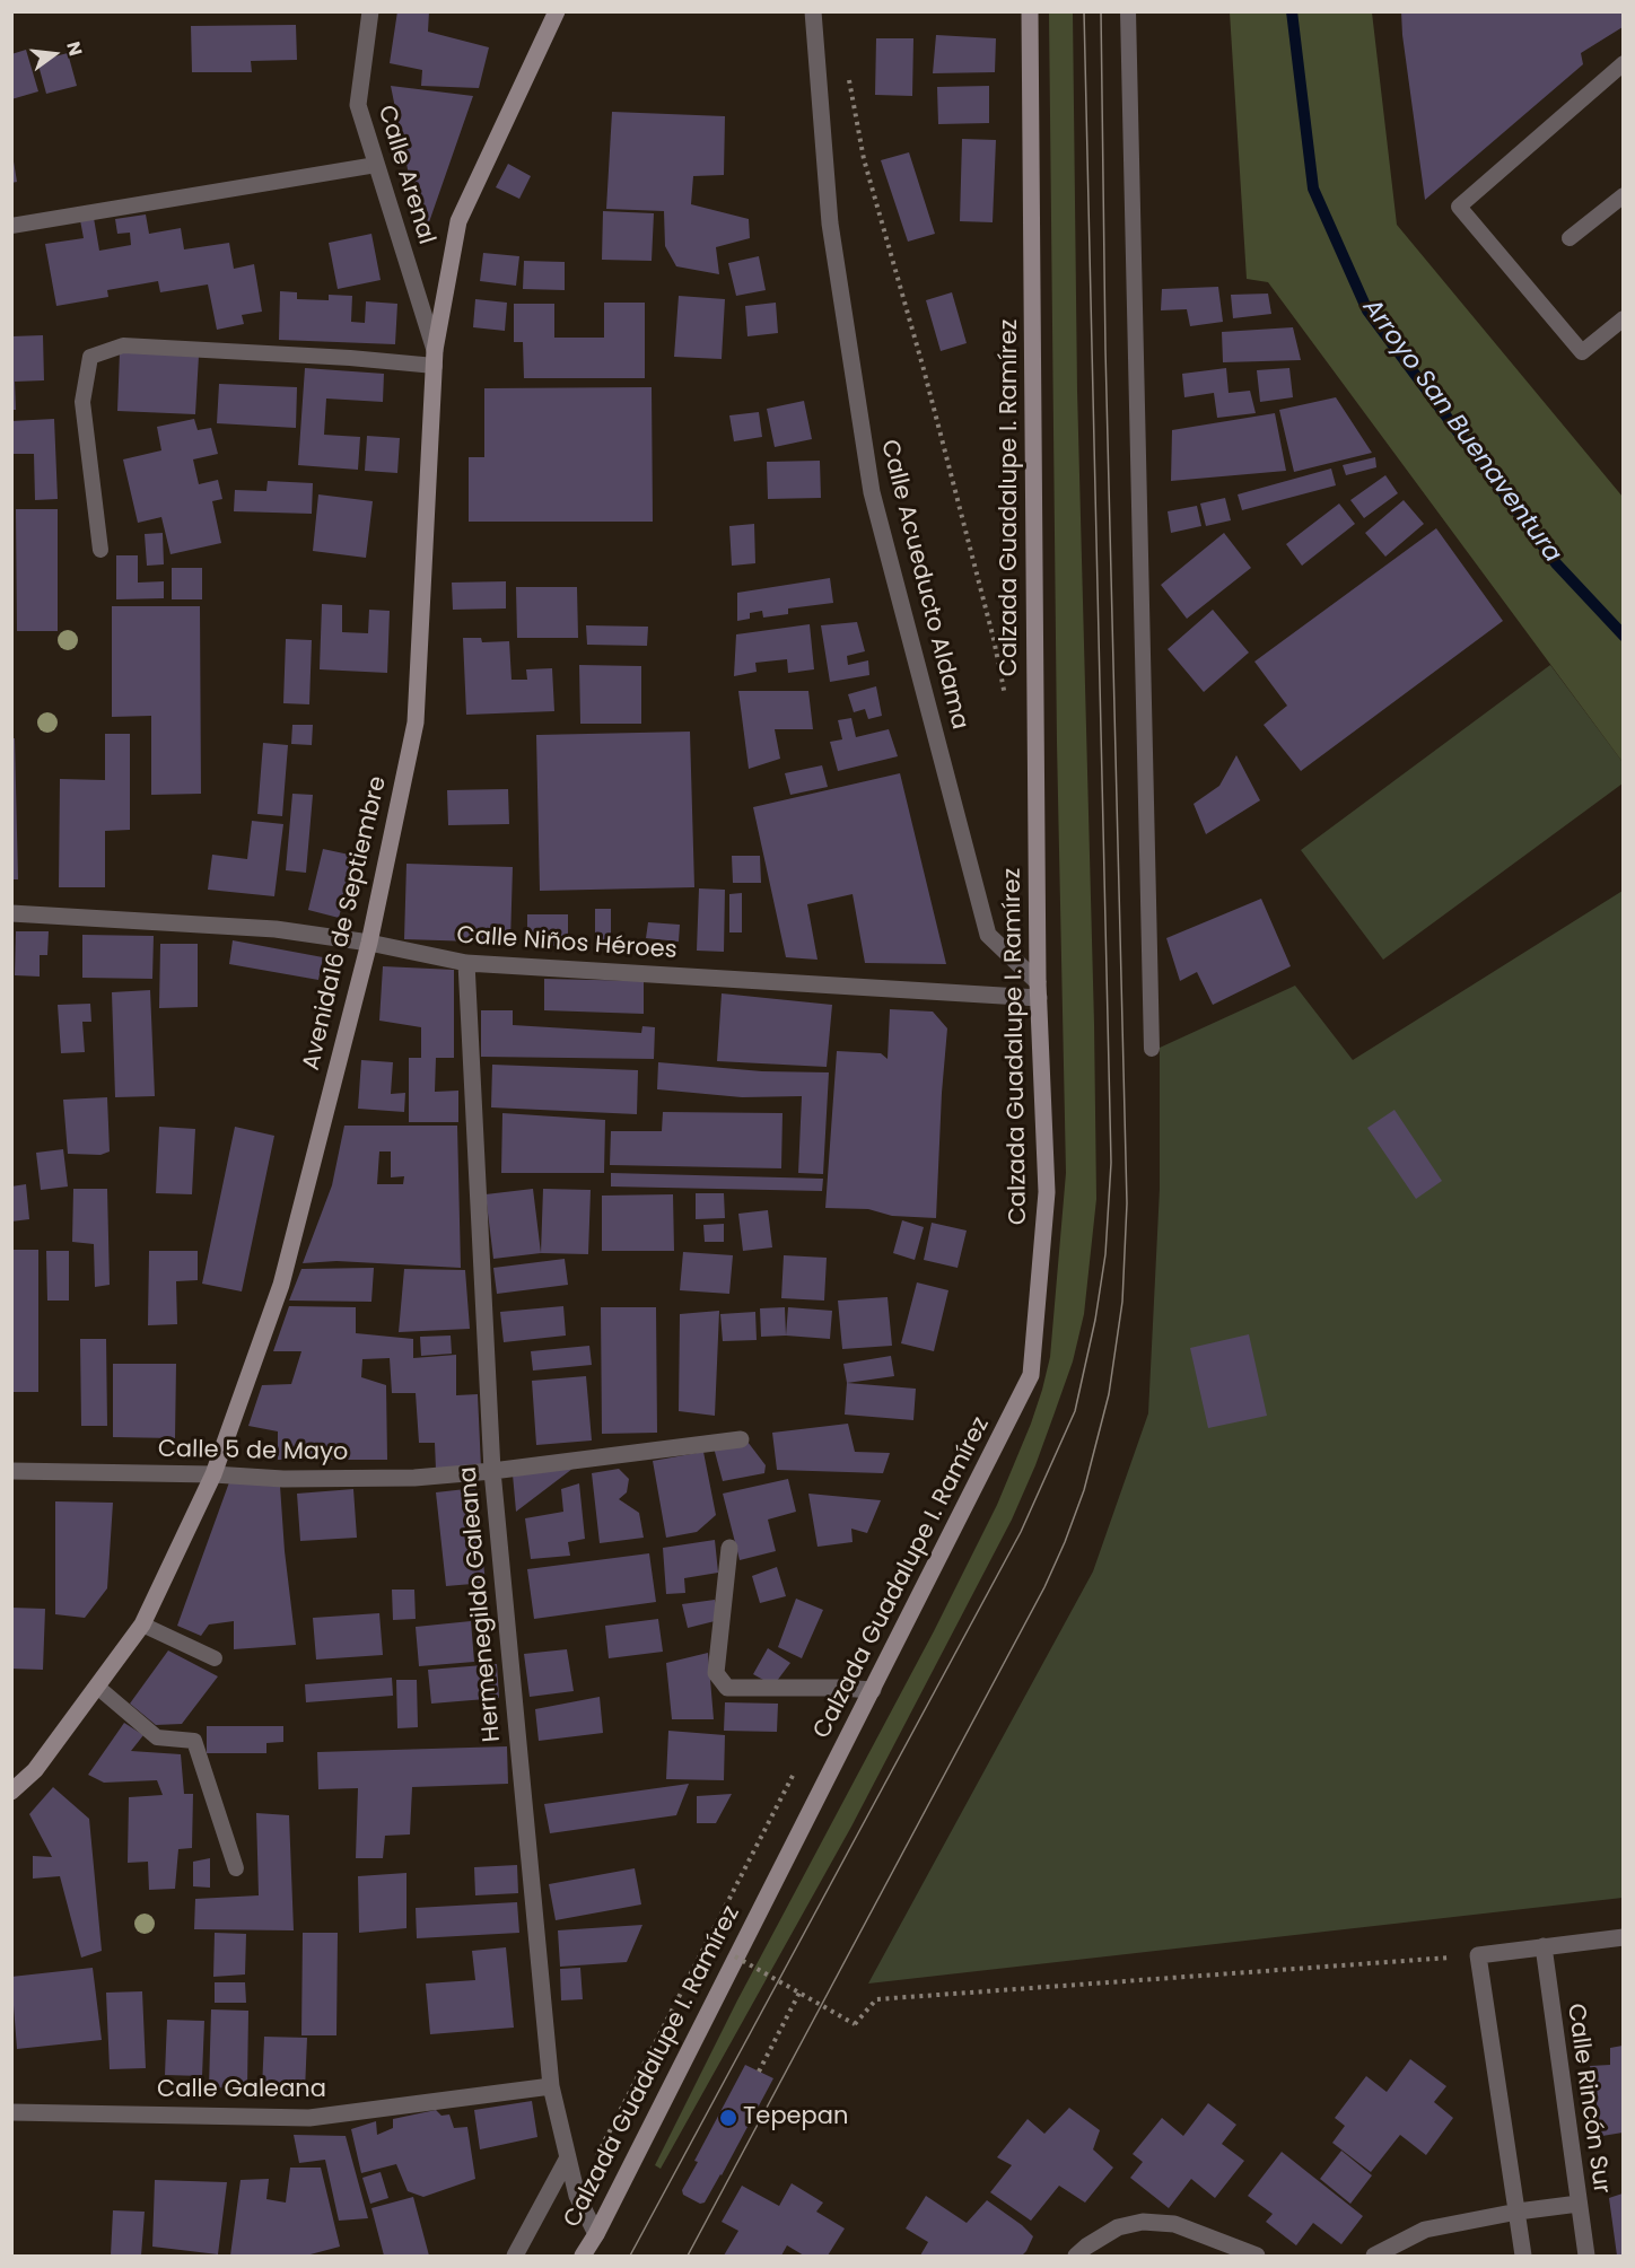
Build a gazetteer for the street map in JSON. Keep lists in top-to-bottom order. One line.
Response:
{"streets":{"main road":["Calzada Guadalupe I. Ramírez","Avenida16 de Septiembre"],"street":["Calle Arenal","Calle Acueducto Aldama","Calle Niños Héroes","Calle 5 de Mayo","Hermenegildo Galeana","Calle Galeana","Calle Rincón Sur"]},"crossings":[["Calle Arenal","Avenida16 de Septiembre"],["Calzada Guadalupe I. Ramírez","Calle Acueducto Aldama"],["Calzada Guadalupe I. Ramírez","Calle Niños Héroes"],["Calzada Guadalupe I. Ramírez","Hermenegildo Galeana"],["Calle Acueducto Aldama","Calle Niños Héroes"],["Avenida16 de Septiembre","Calle Niños Héroes"],["Avenida16 de Septiembre","Calle 5 de Mayo"],["Calle Niños Héroes","Hermenegildo Galeana"],["Calle 5 de Mayo","Hermenegildo Galeana"],["Hermenegildo Galeana","Calle Galeana"]],"water":["Arroyo San Buenaventura"],"places":["Tepepan"],"north":"right"}
